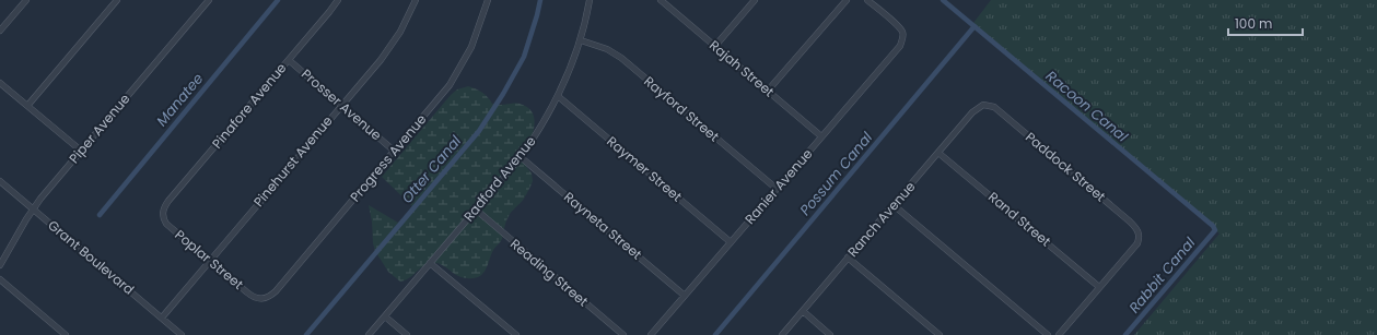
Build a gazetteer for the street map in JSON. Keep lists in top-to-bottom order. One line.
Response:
{"streets":{"street":["Rajah Street","Prosser Avenue","Pinafore Avenue","Rayford Street","Piper Avenue","Progress Avenue","Pinehurst Avenue","Paddock Street","Raymer Street","Radford Avenue","Ranier Avenue","Ranch Avenue","Rand Street","Rayneta Street","Grant Boulevard","Poplar Street","Reading Street"]},"crossings":[["Rajah Street","Ranier Avenue"],["Prosser Avenue","Pinafore Avenue"],["Prosser Avenue","Progress Avenue"],["Prosser Avenue","Pinehurst Avenue"],["Pinafore Avenue","Poplar Street"],["Rayford Street","Radford Avenue"],["Rayford Street","Ranier Avenue"],["Piper Avenue","Grant Boulevard"],["Progress Avenue","Poplar Street"],["Pinehurst Avenue","Grant Boulevard"],["Pinehurst Avenue","Poplar Street"],["Paddock Street","Ranch Avenue"],["Paddock Street","Rand Street"],["Raymer Street","Radford Avenue"],["Raymer Street","Ranier Avenue"],["Radford Avenue","Rayneta Street"],["Radford Avenue","Reading Street"],["Ranier Avenue","Rayneta Street"],["Ranch Avenue","Rand Street"]],"water":["Manatee","Racoon Canal","Otter Canal","Possum Canal","Rabbit Canal"],"scale_bar":"100 m"}
